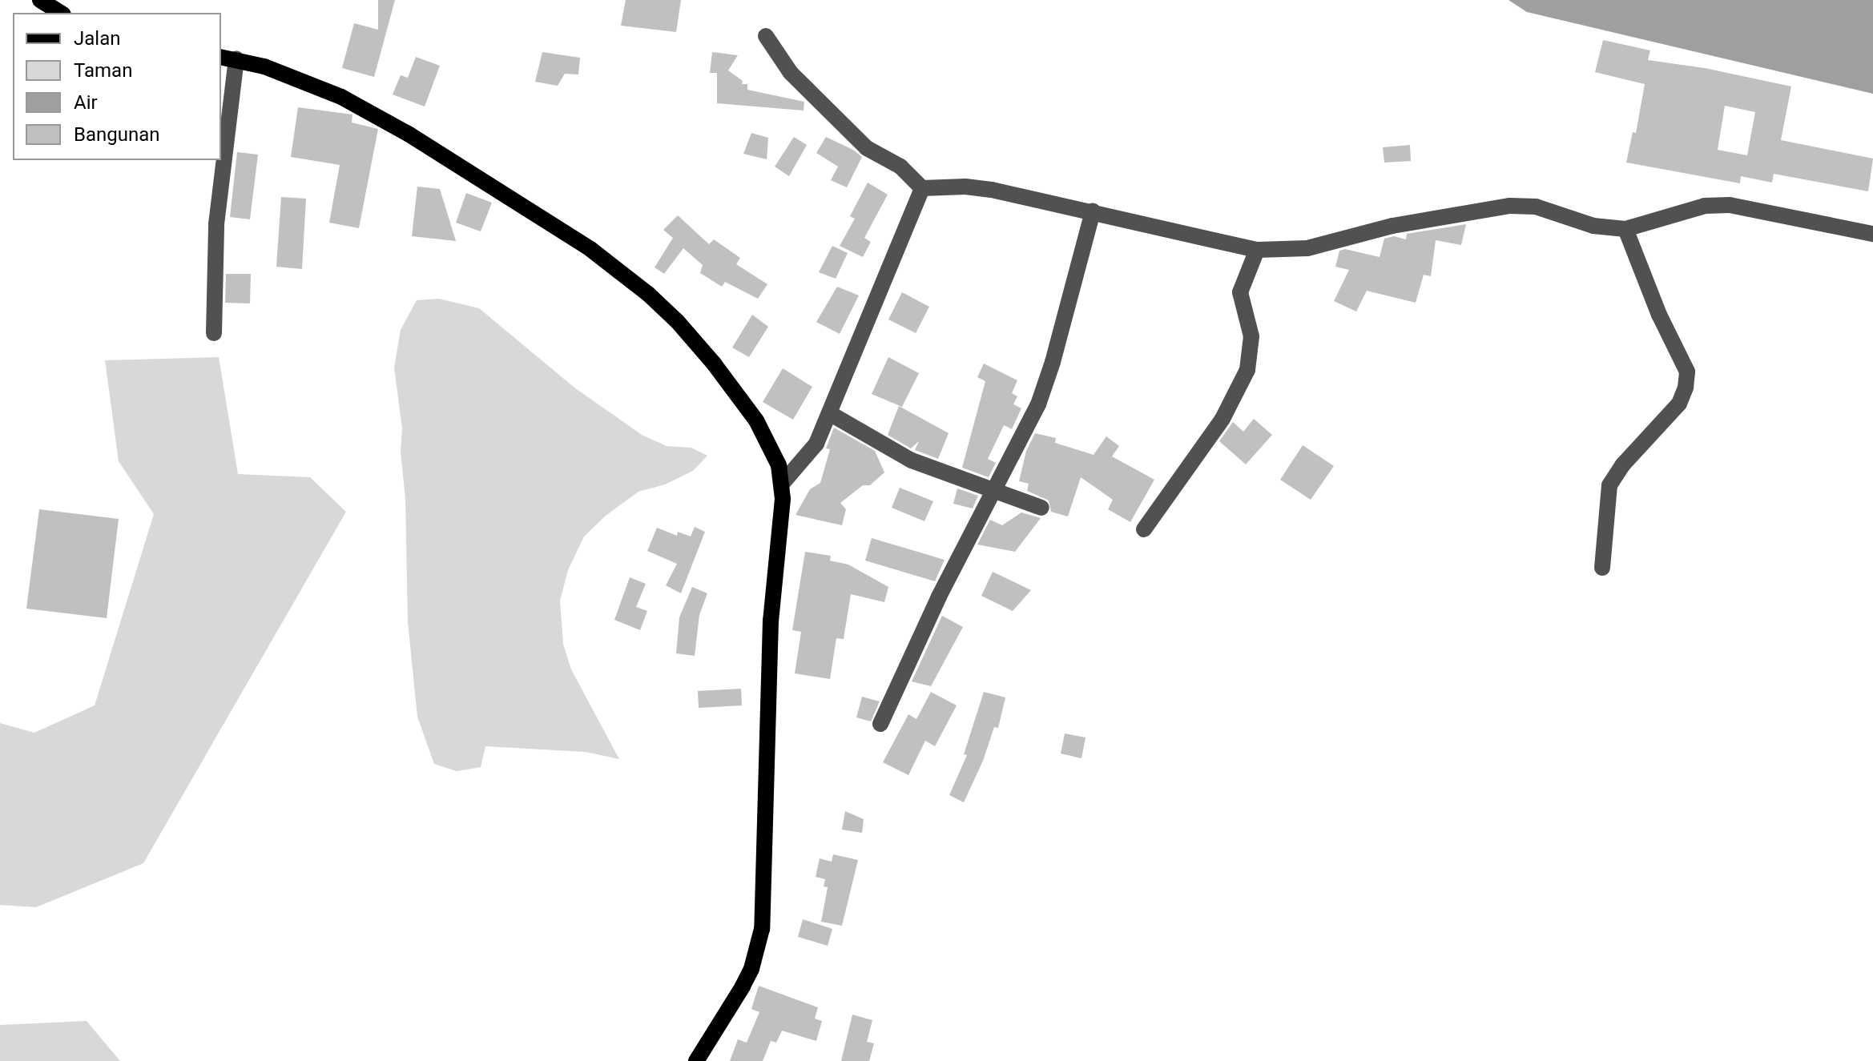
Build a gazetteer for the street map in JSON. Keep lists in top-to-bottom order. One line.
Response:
{"legend":["Jalan","Taman","Air","Bangunan"]}
